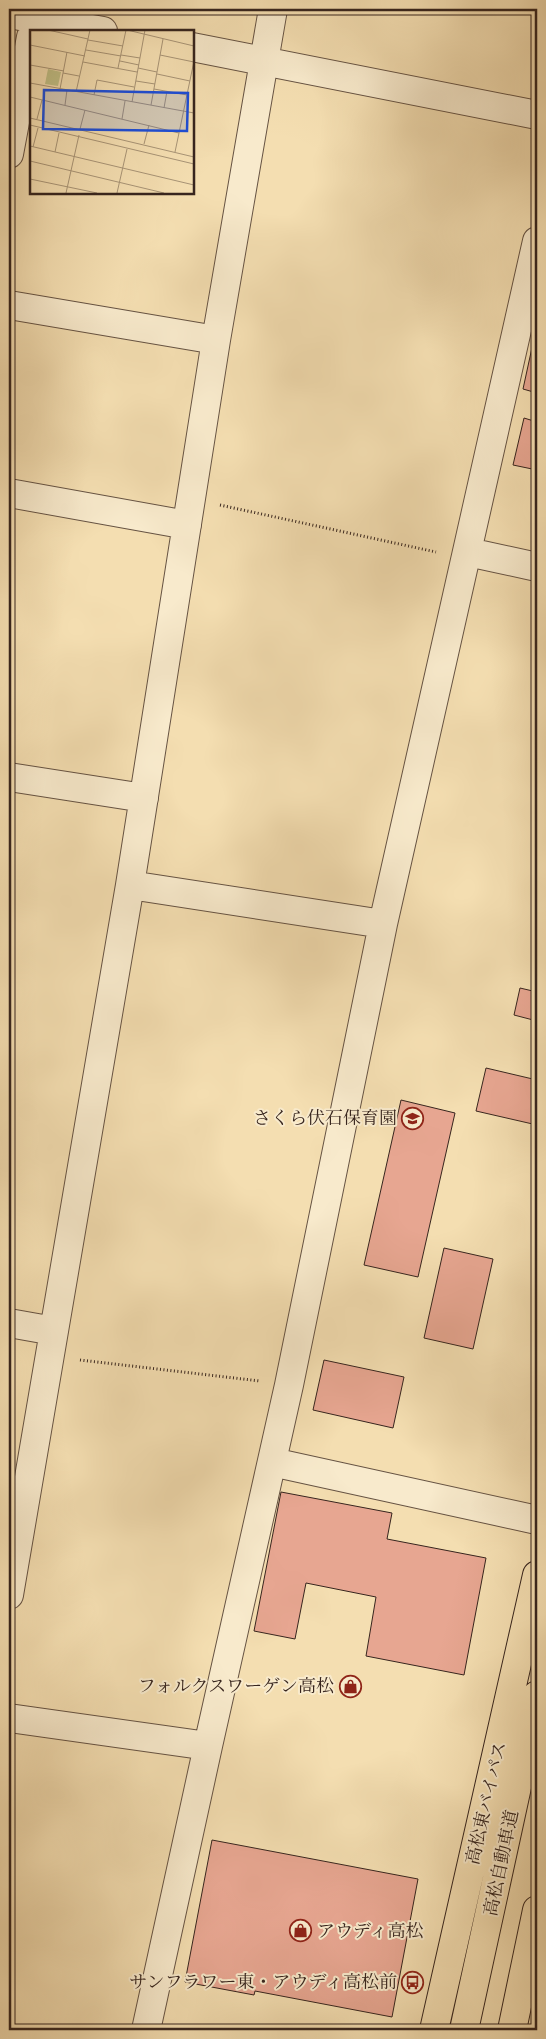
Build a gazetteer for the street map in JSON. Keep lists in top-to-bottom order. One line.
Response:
{"streets":{"highway":["高松東バイパス","高松自動車道"]},"places":{"school or university":["さくら伏石保育園"],"shop":["フォルクスワーゲン高松","アウディ高松"],"bus stop":["サンフラワー東・アウディ高松前"]}}
